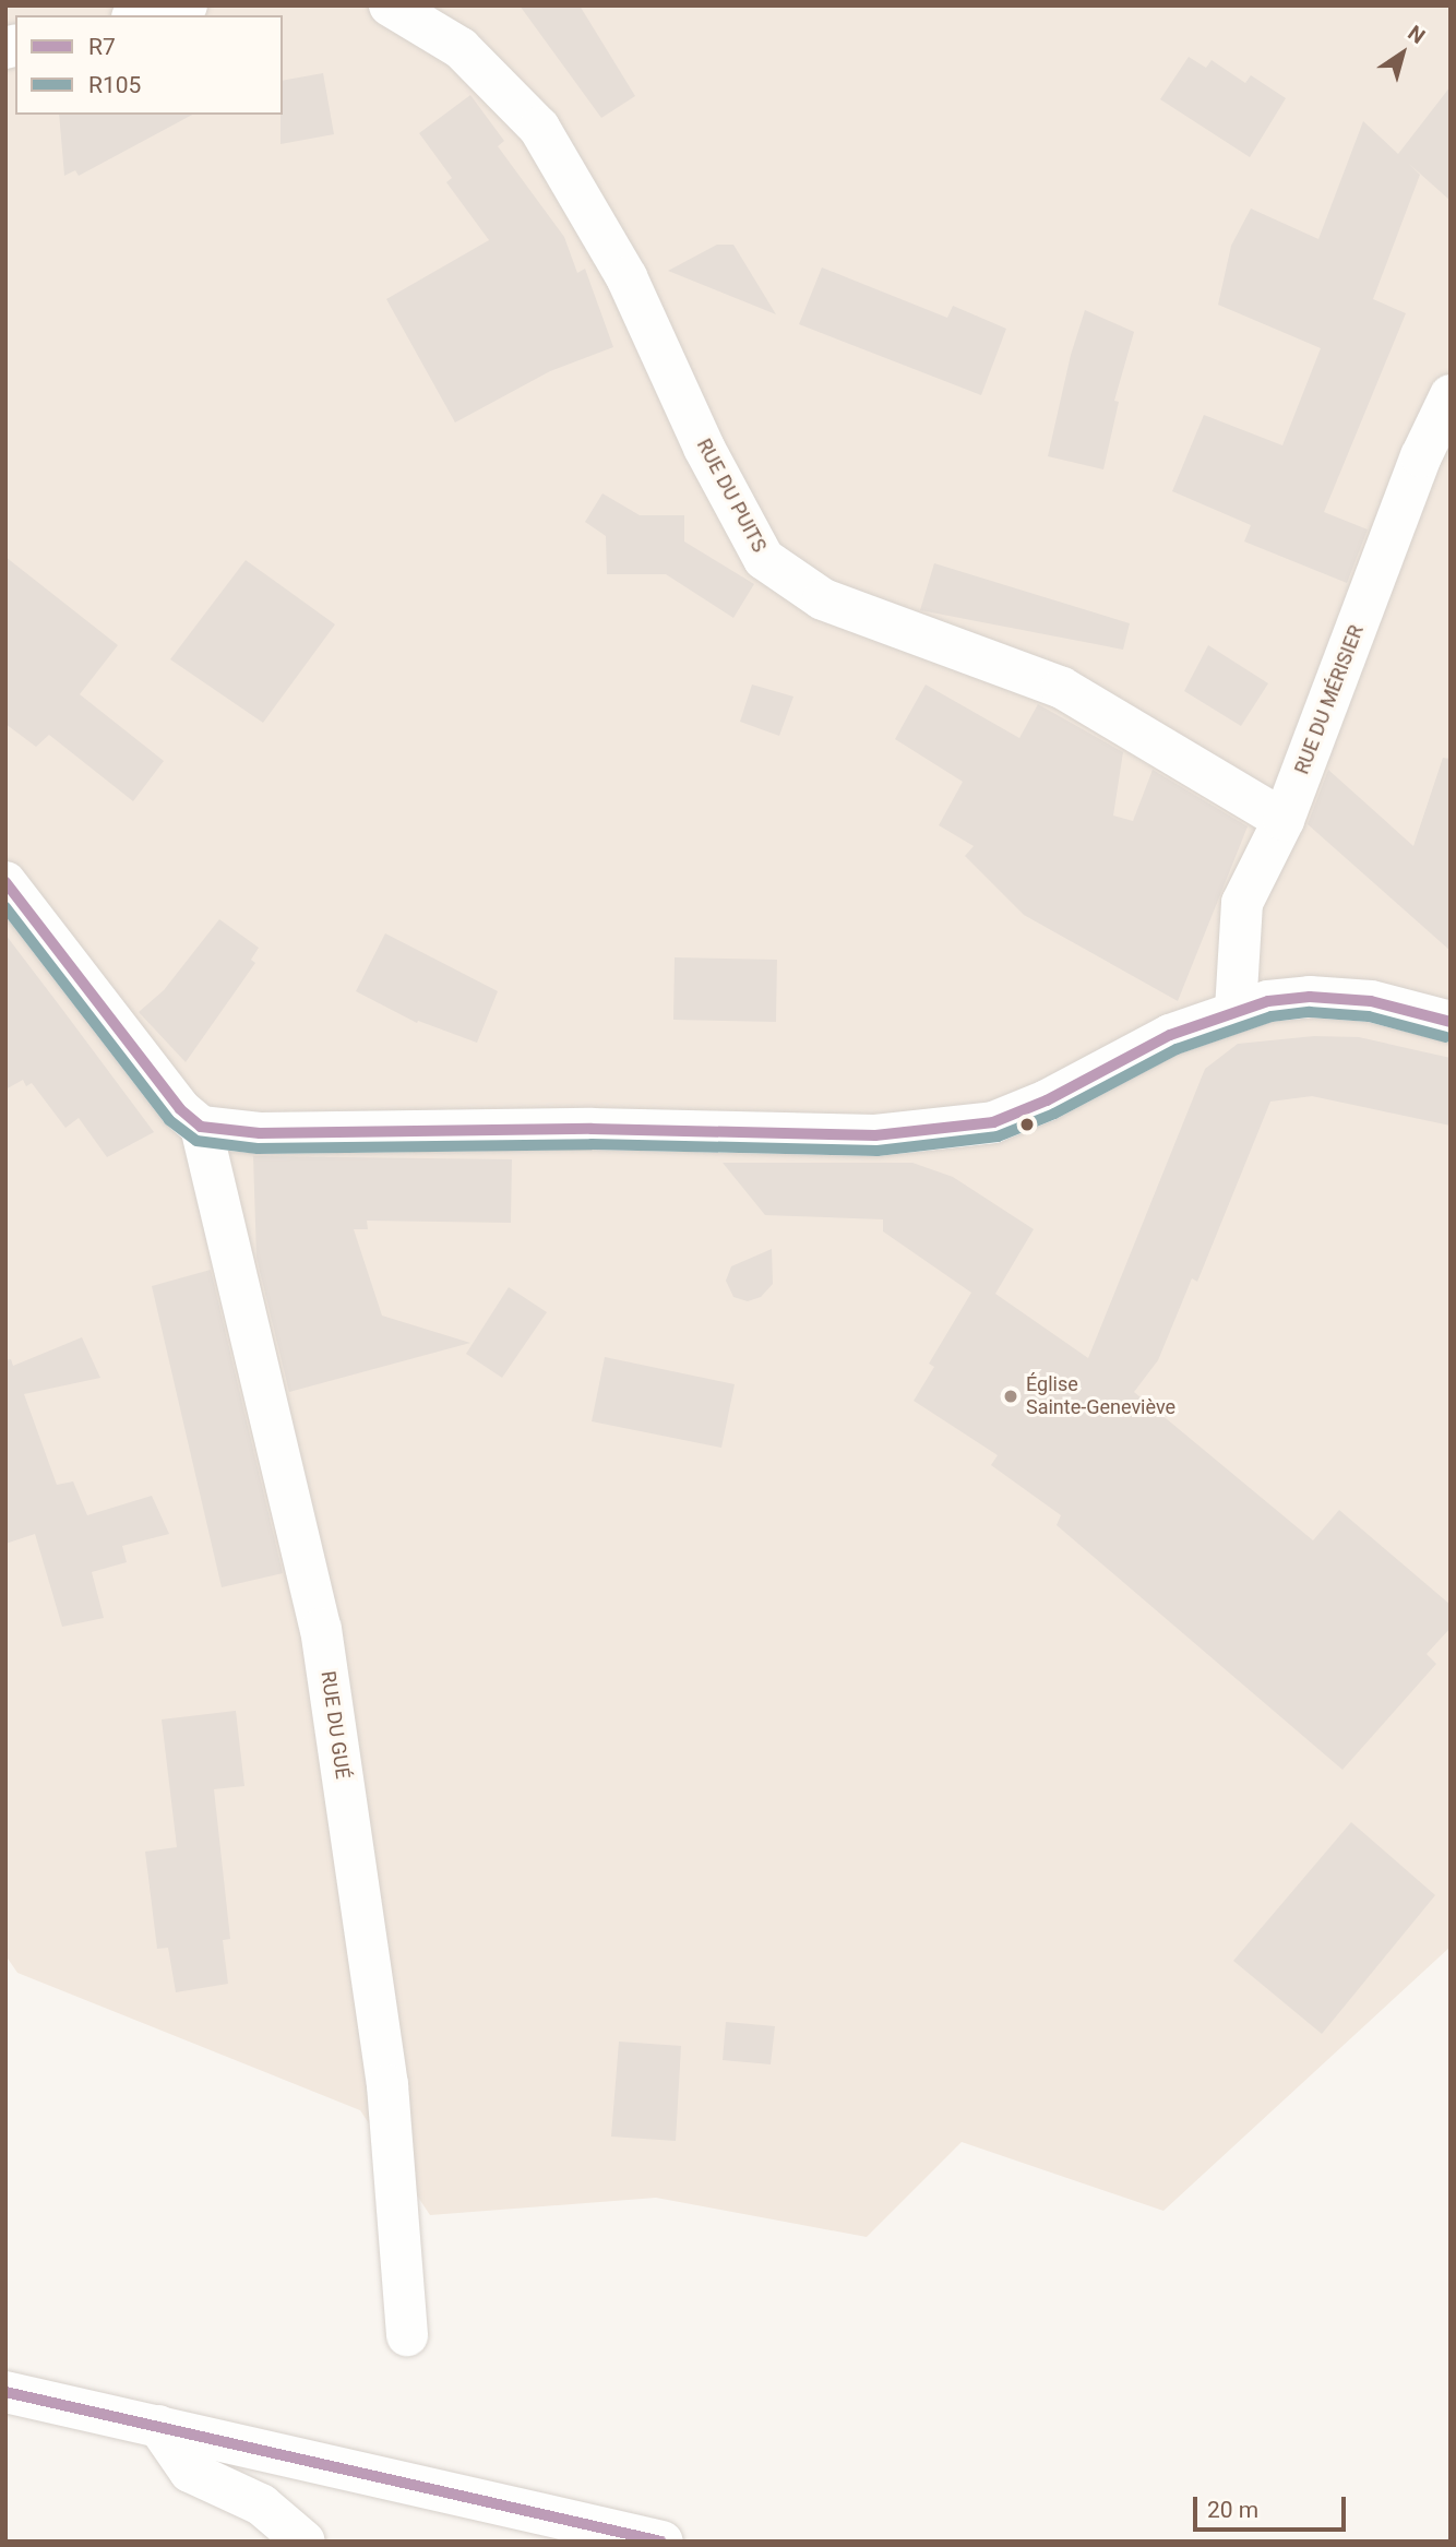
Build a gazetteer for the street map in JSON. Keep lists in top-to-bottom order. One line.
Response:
{"streets":{"street":["RUE DU PUITS","RUE DU MÉRISIER","RUE DU GUÉ"]},"crossings":[["RUE DU PUITS","RUE DU MÉRISIER"]],"places":["Église Sainte-Geneviève"],"lines":["transit line R7","transit line R105"],"legend":["R7","R105"],"scale_bar":"20 m","north":"top right"}
